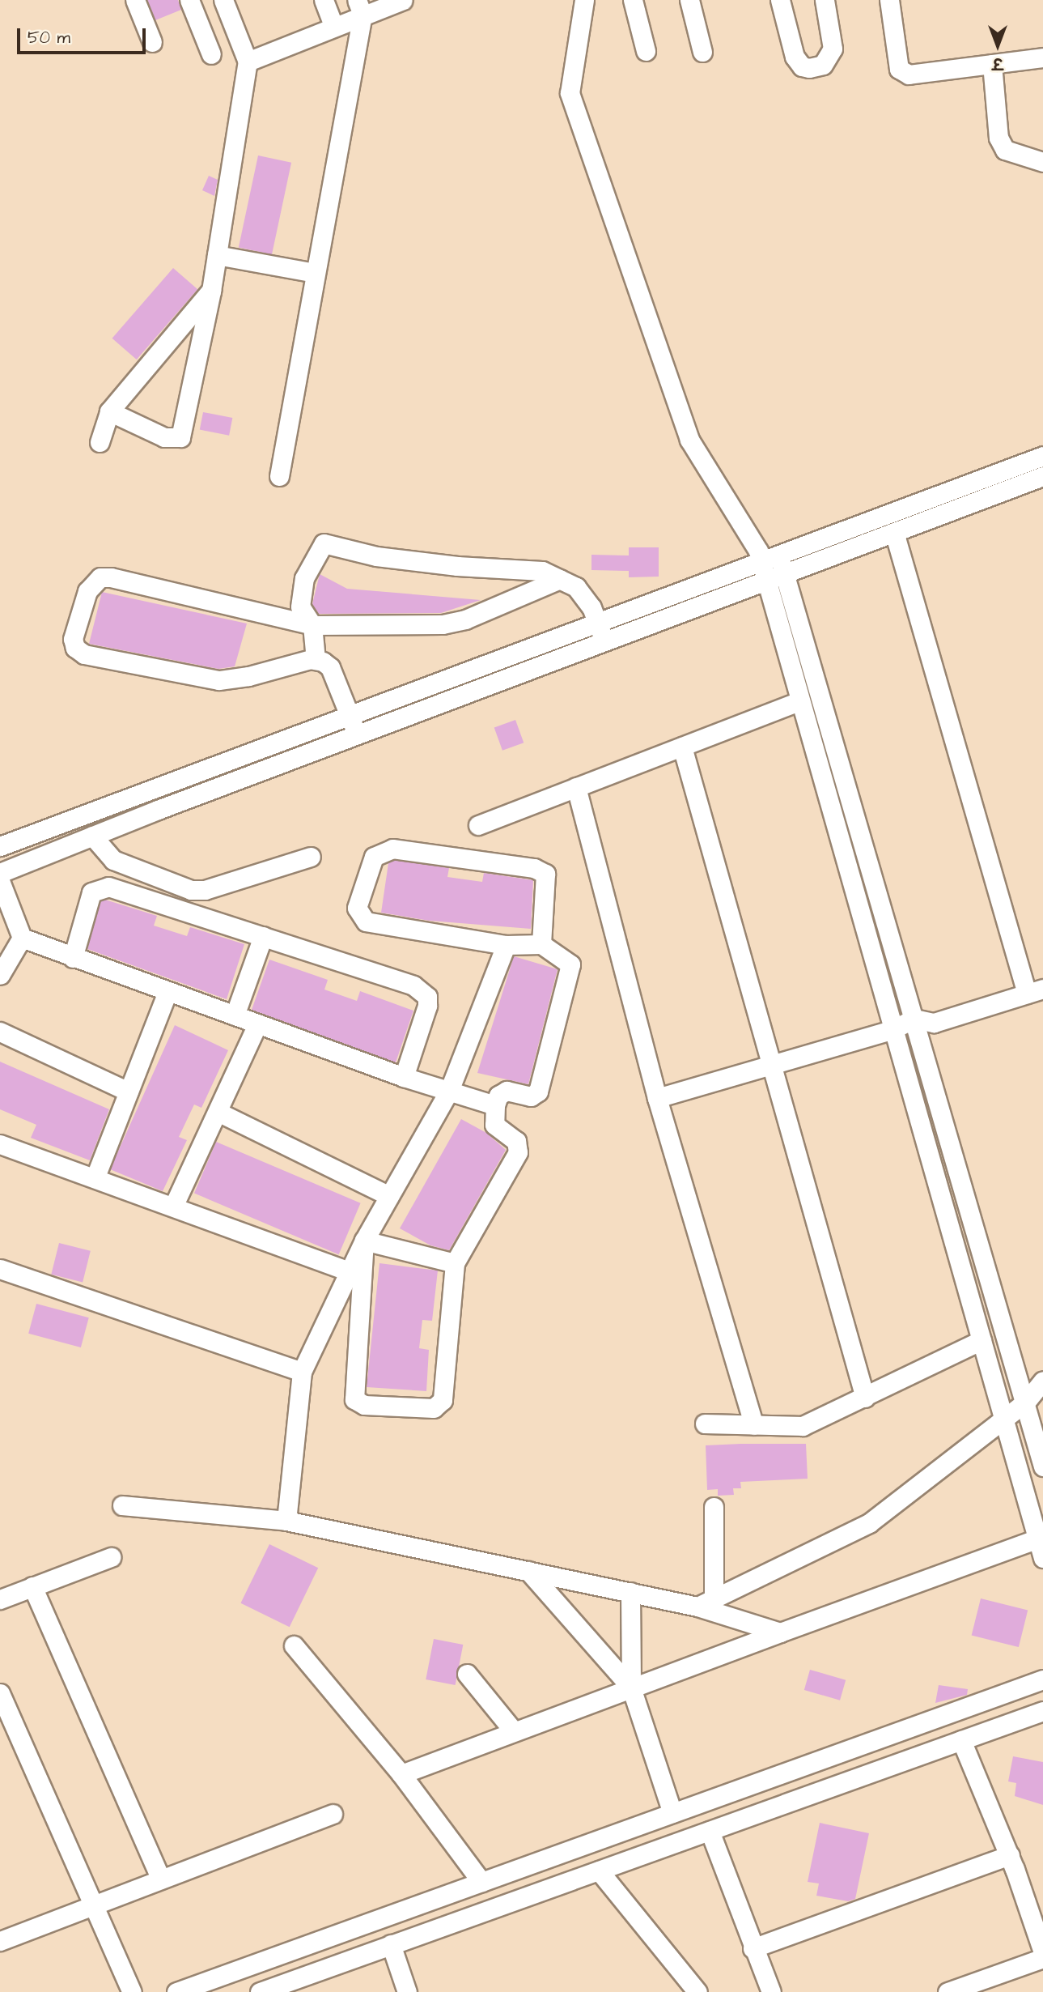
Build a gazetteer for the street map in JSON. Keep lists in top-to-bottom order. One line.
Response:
{"scale_bar":"50 m","north":"bottom"}
